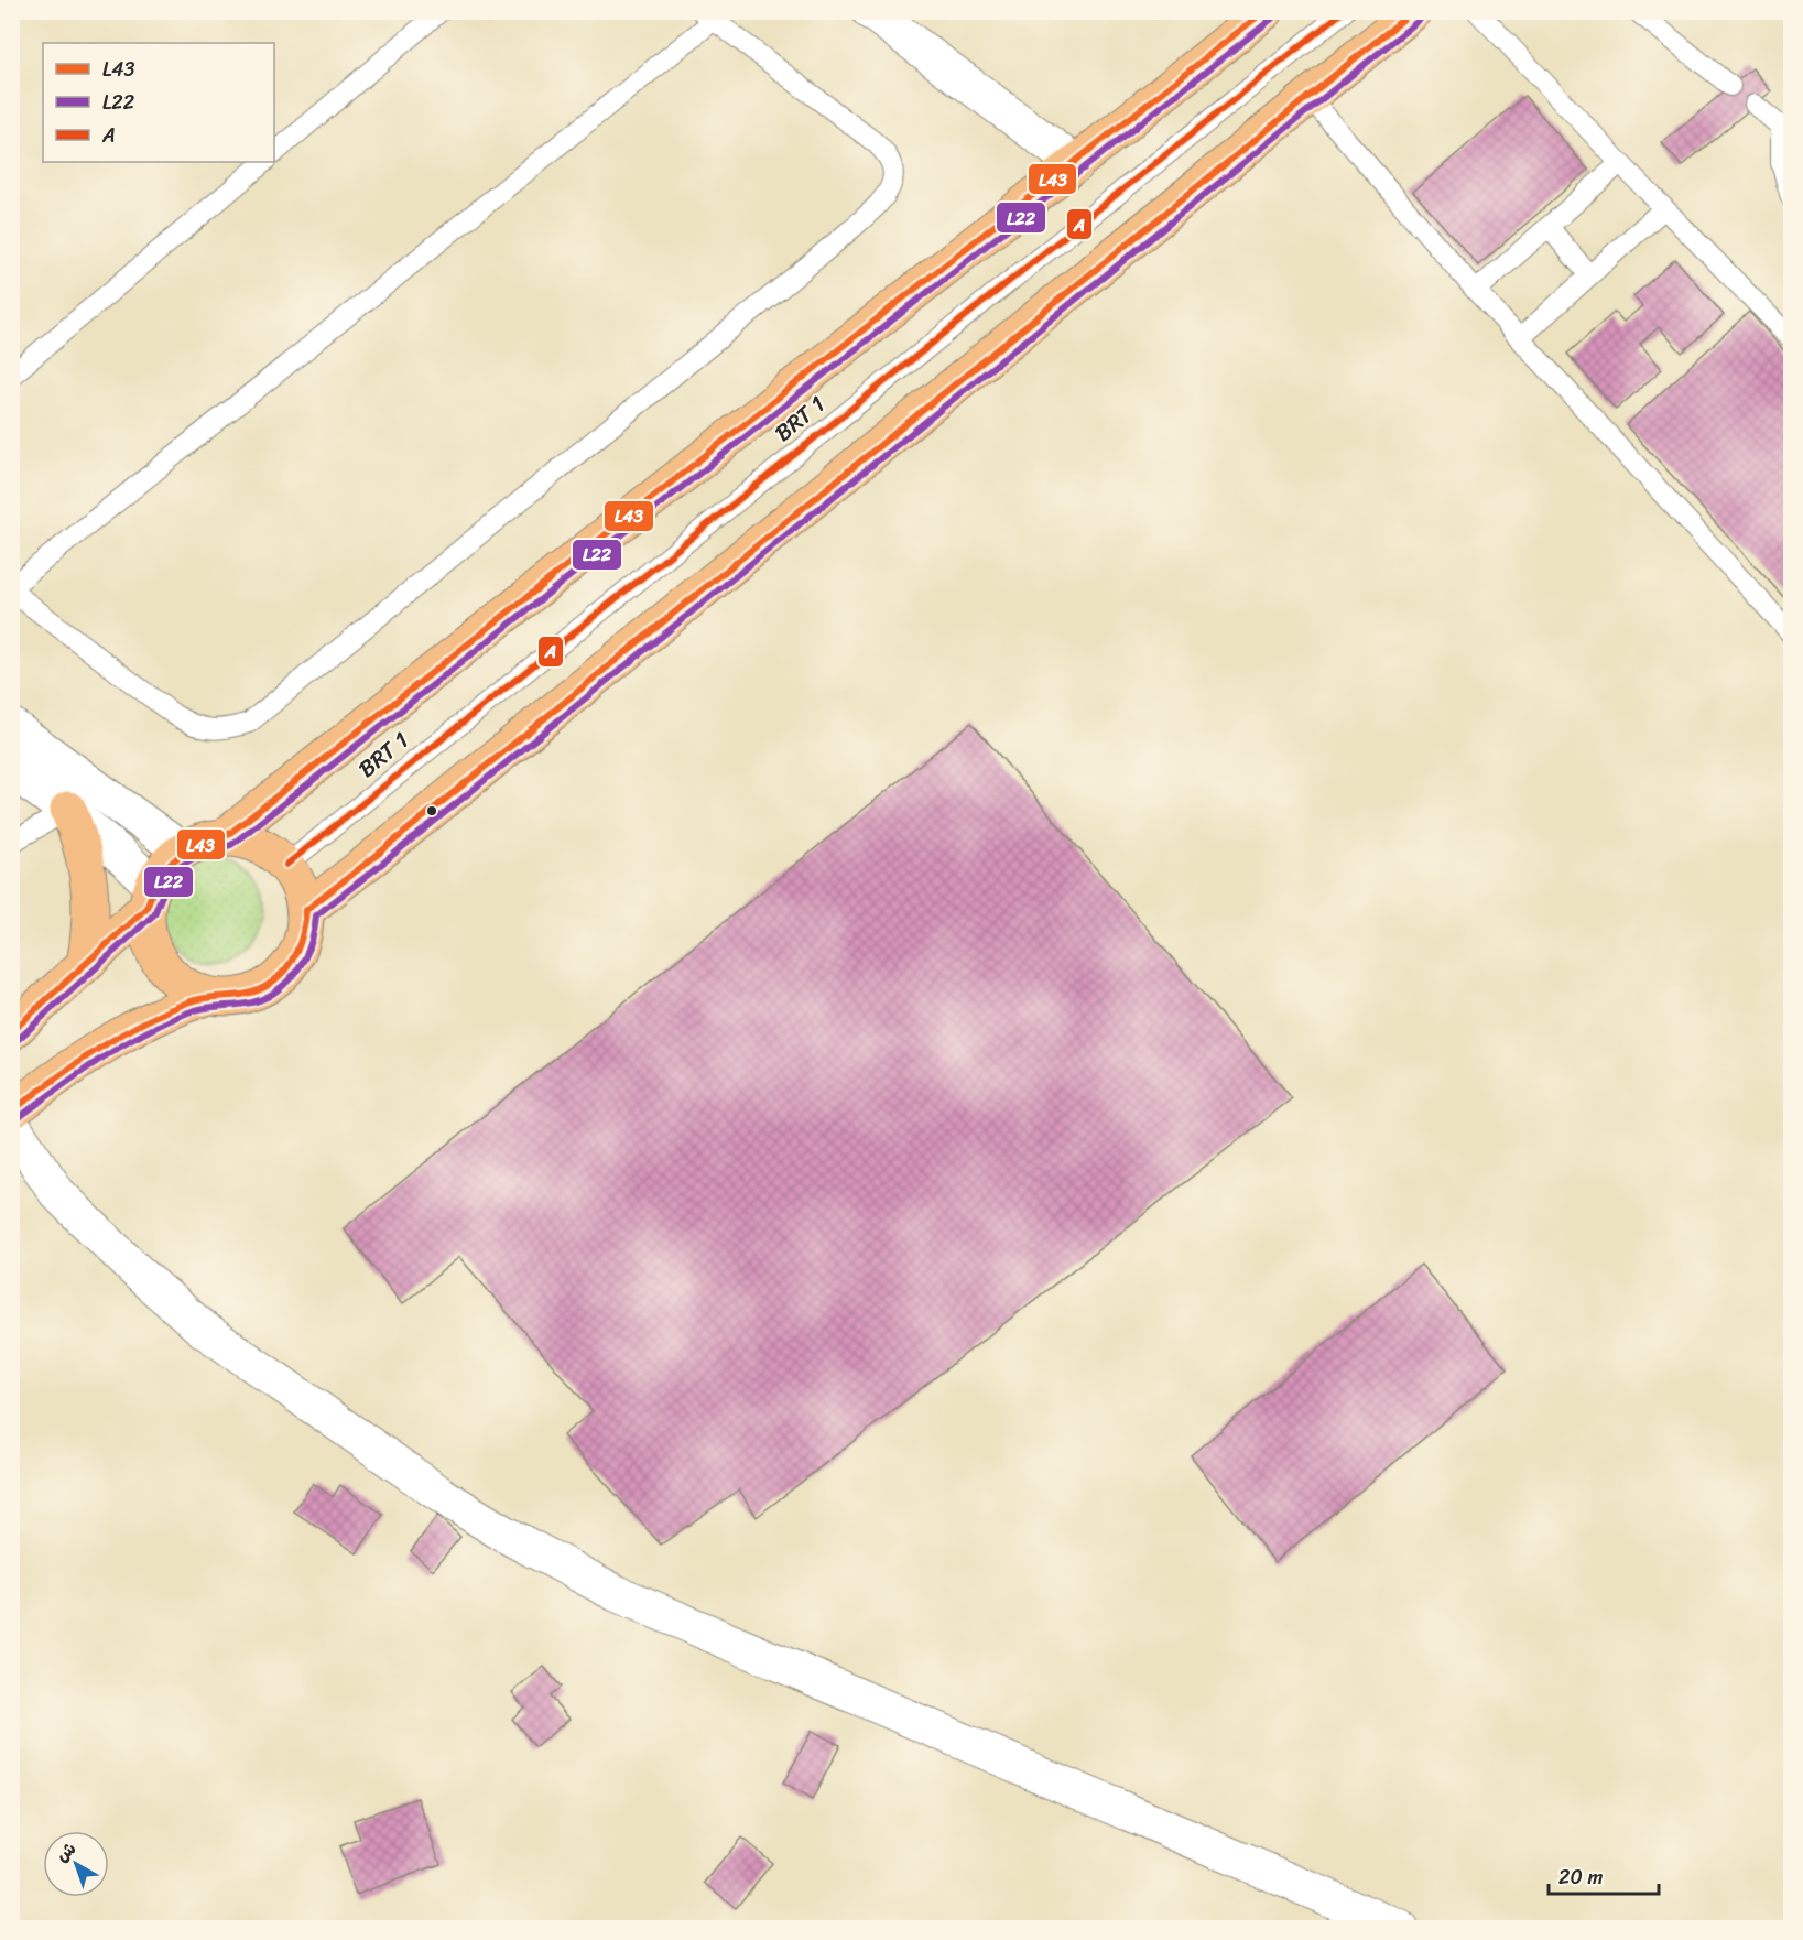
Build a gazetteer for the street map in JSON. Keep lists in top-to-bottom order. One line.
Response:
{"streets":{"lane":["BRT 1"]},"lines":["transit line L43","transit line A","transit line L22"],"legend":["L43","L22","A"],"scale_bar":"20 m","north":"top left"}
